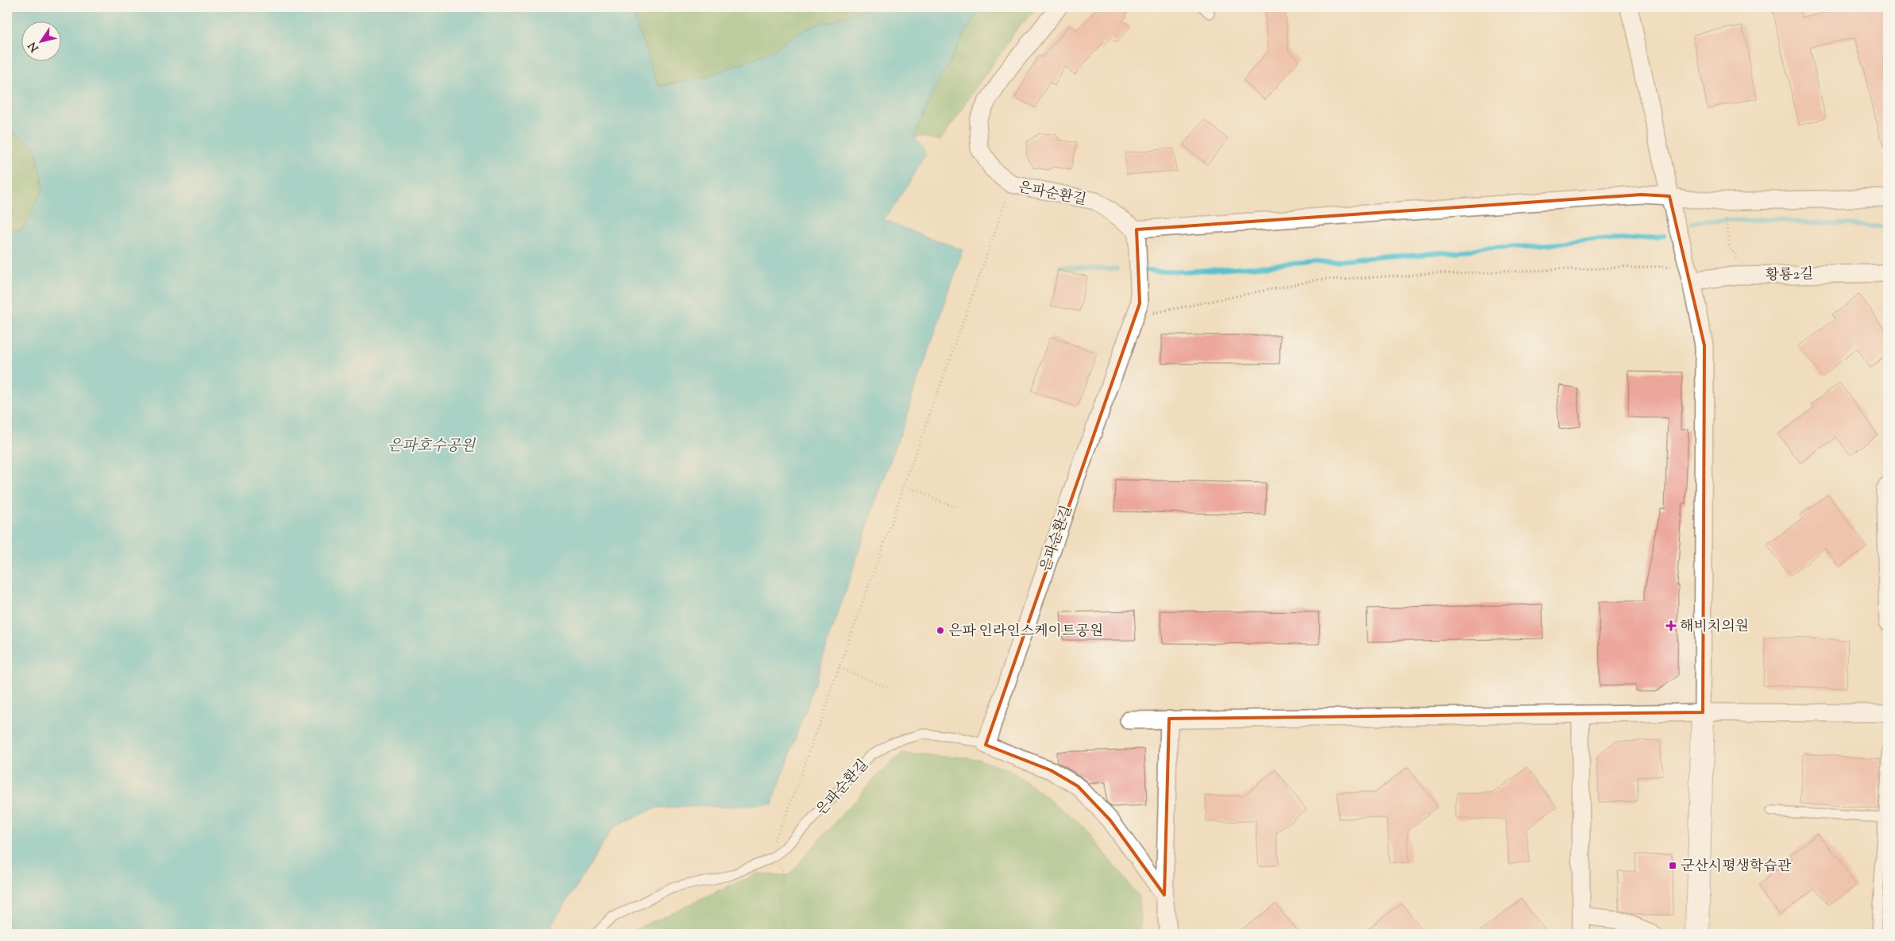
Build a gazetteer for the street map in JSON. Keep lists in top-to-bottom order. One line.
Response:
{"streets":{"street":["은파순환길","황룡2길"]},"water":["은파호수공원"],"places":{"health":["해비치의원"],"other":["은파 인라인스케이트공원"],"transit":["군산시평생학습관"]},"north":"bottom left"}
